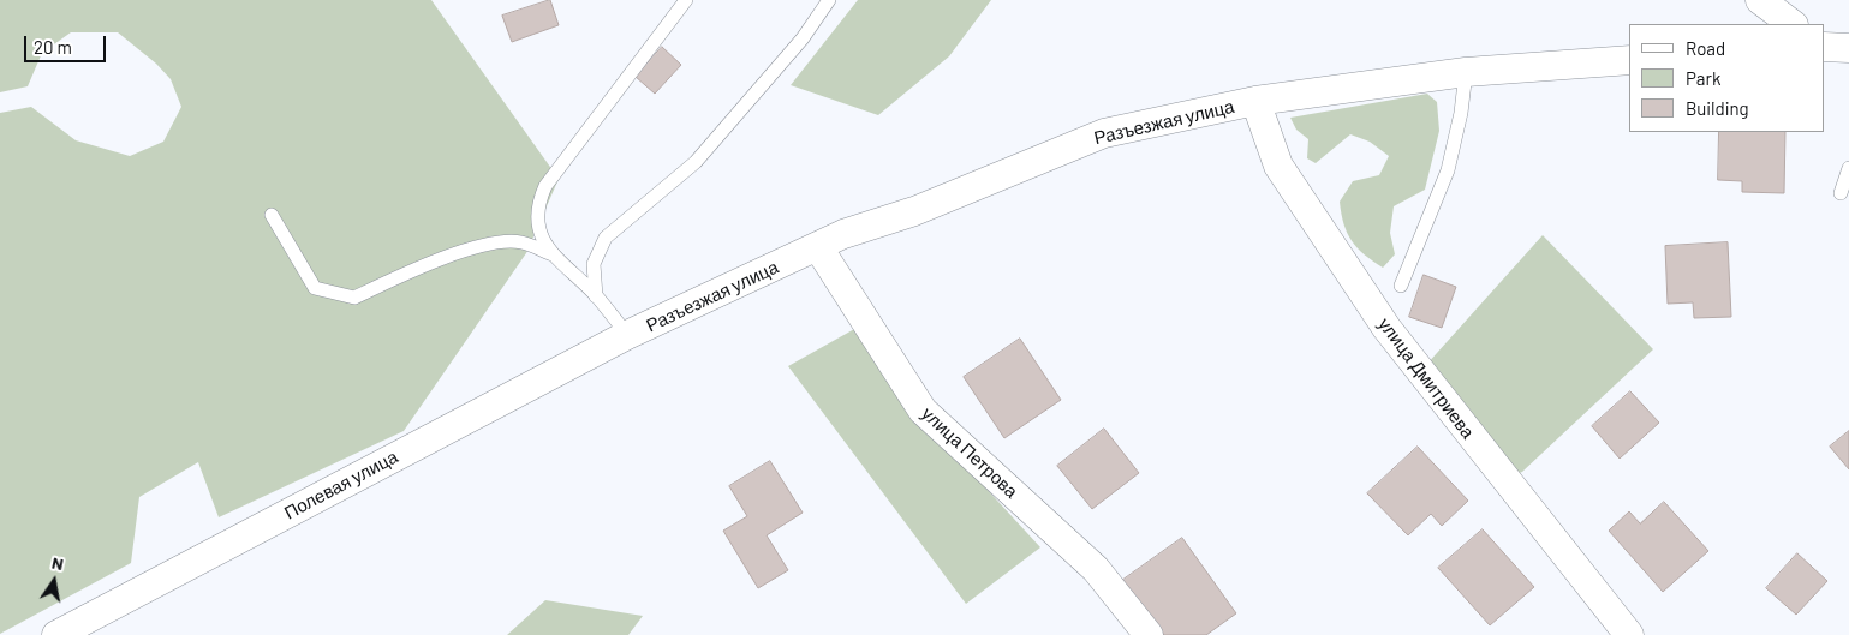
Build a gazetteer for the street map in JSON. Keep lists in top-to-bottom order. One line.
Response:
{"streets":{"street":["Разъезжая улица","улица Дмитриева","улица Петрова","Полевая улица"]},"crossings":[["Разъезжая улица","улица Дмитриева"],["Разъезжая улица","улица Петрова"],["Разъезжая улица","Полевая улица"]],"legend":["Road","Park","Building"],"scale_bar":"20 m","north":"top"}
